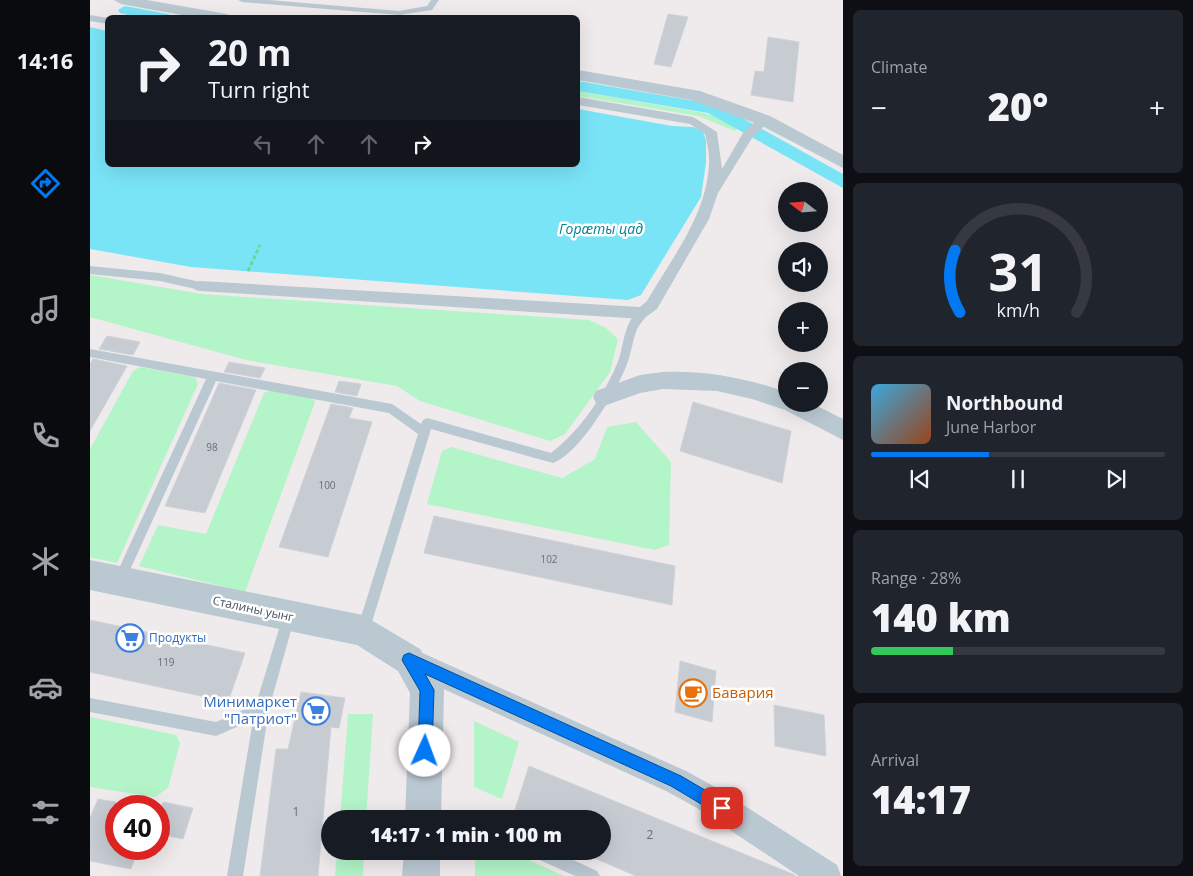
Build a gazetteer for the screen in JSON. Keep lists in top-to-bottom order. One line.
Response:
{"streets":{"street":["Сталины уынг"]},"water":["Горӕты цад"],"places":{"supermarket":["Продукты","Минимаркет \"Патриот\""],"cafe":["Бавария"]},"house_numbers":["98","100","102","119","1","2"],"north":"left","page":{"tabs":"14:16","tile":["Climate",["Range · 28%","140 km"],["Arrival","14:17"]],"turn":["20 m","Turn right"],"heat":["−","20°","+"],"map_buttons":["+","−"],"song":["Northbound","June Harbor"],"limit":"40","trip":"14:17 · 1 min · 100 m","gauge":["31","km/h"]}}
